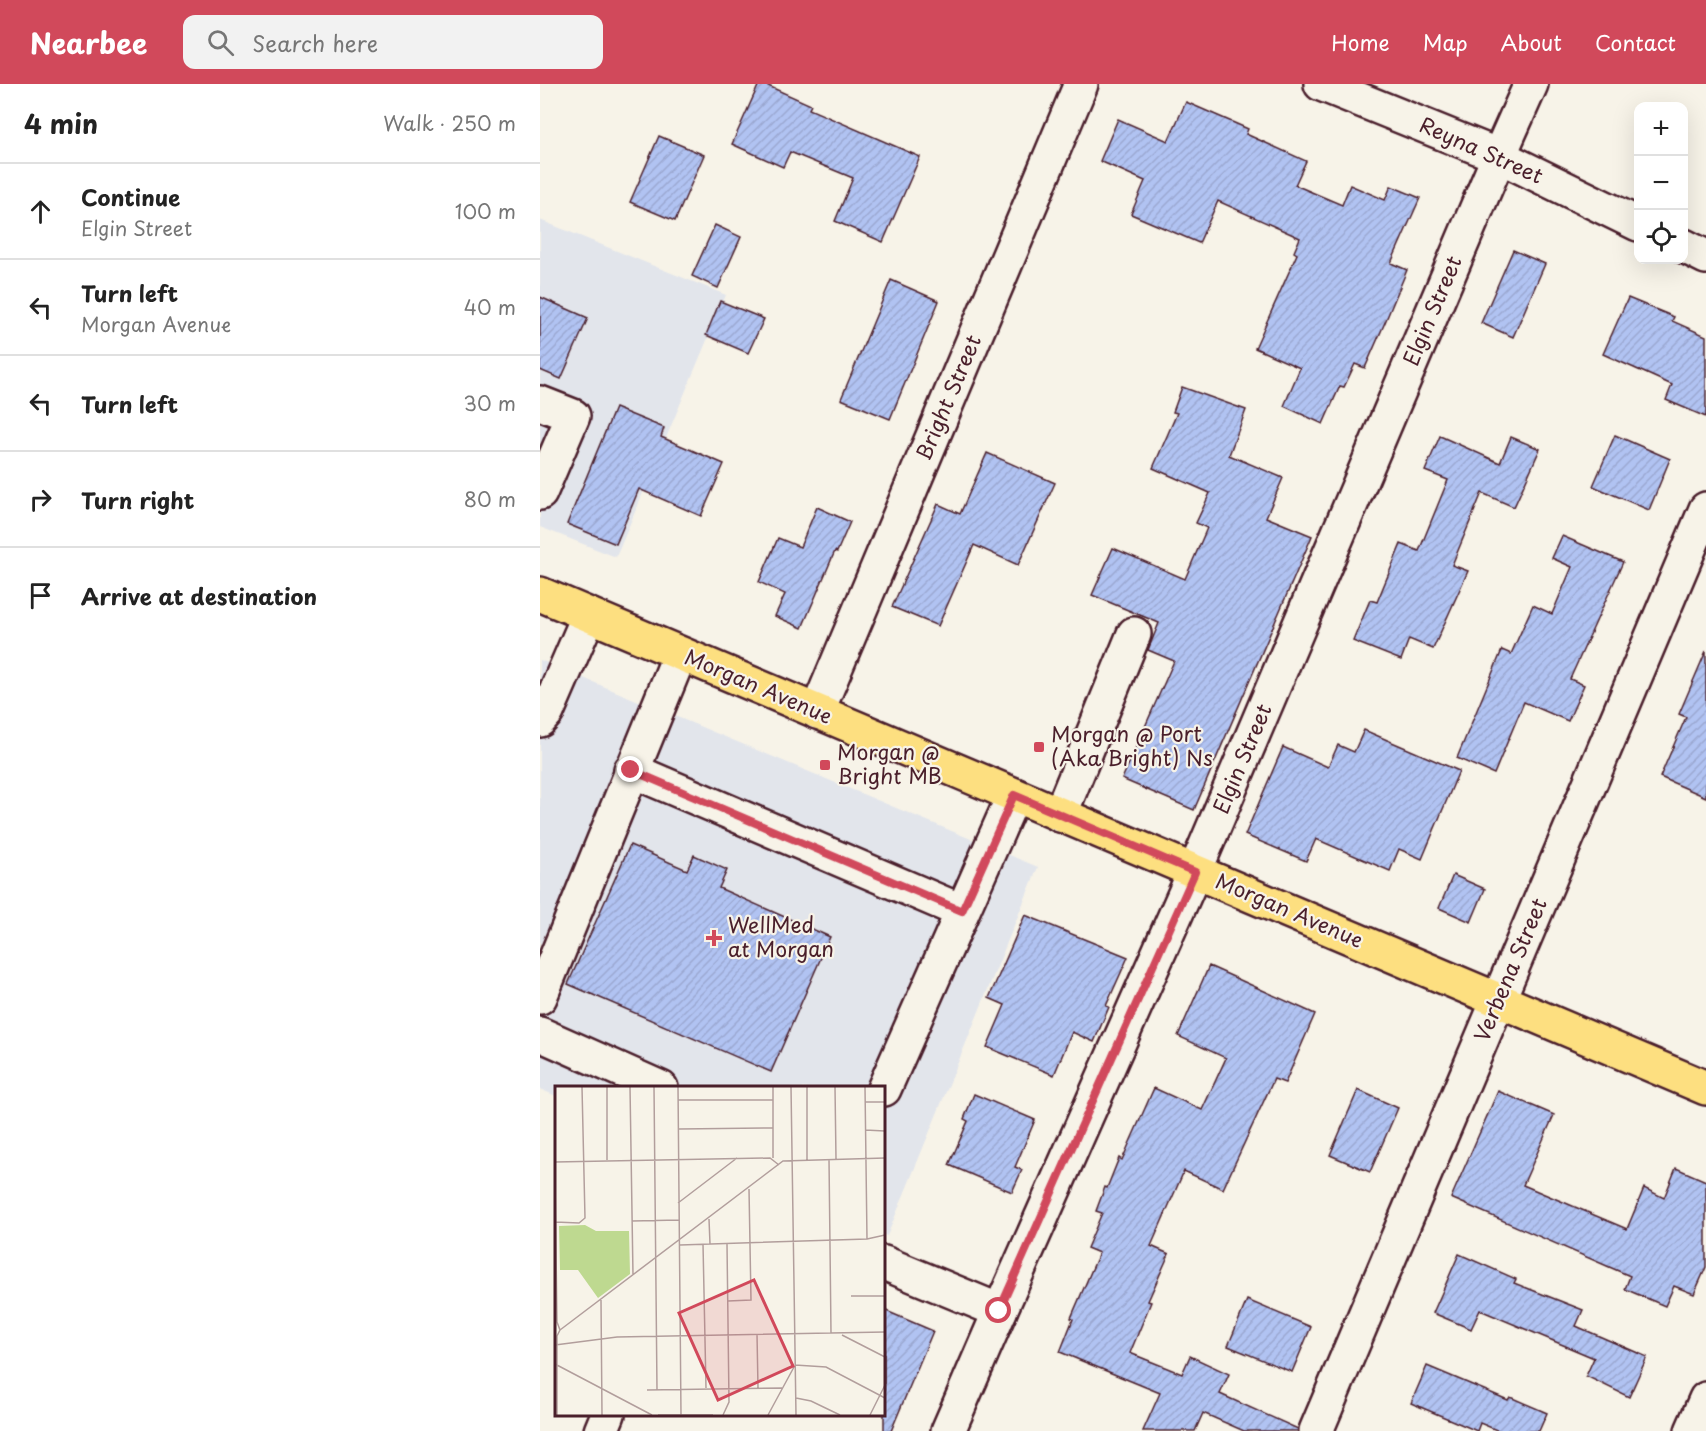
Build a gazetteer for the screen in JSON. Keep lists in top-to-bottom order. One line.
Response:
{"streets":{"main road":["Morgan Avenue"],"street":["Reyna Street","Elgin Street","Bright Street","Verbena Street"]},"crossings":[["Reyna Street","Elgin Street"],["Elgin Street","Morgan Avenue"],["Bright Street","Morgan Avenue"],["Morgan Avenue","Verbena Street"]],"places":{"transit":["Morgan @ Port (Aka Bright) Ns","Morgan @ Bright MB"],"health":["WellMed at Morgan"]},"page":{"header":"Nearbee","search":"Search here","nav":["Home","Map","About","Contact"],"heading":["4 min","Walk · 250 m"],"map_buttons":["+","−"],"list":[["Continue","Elgin Street","100 m"],["Turn left","Morgan Avenue","40 m"],["Turn left","30 m"],["Turn right","80 m"],"Arrive at destination"]}}
